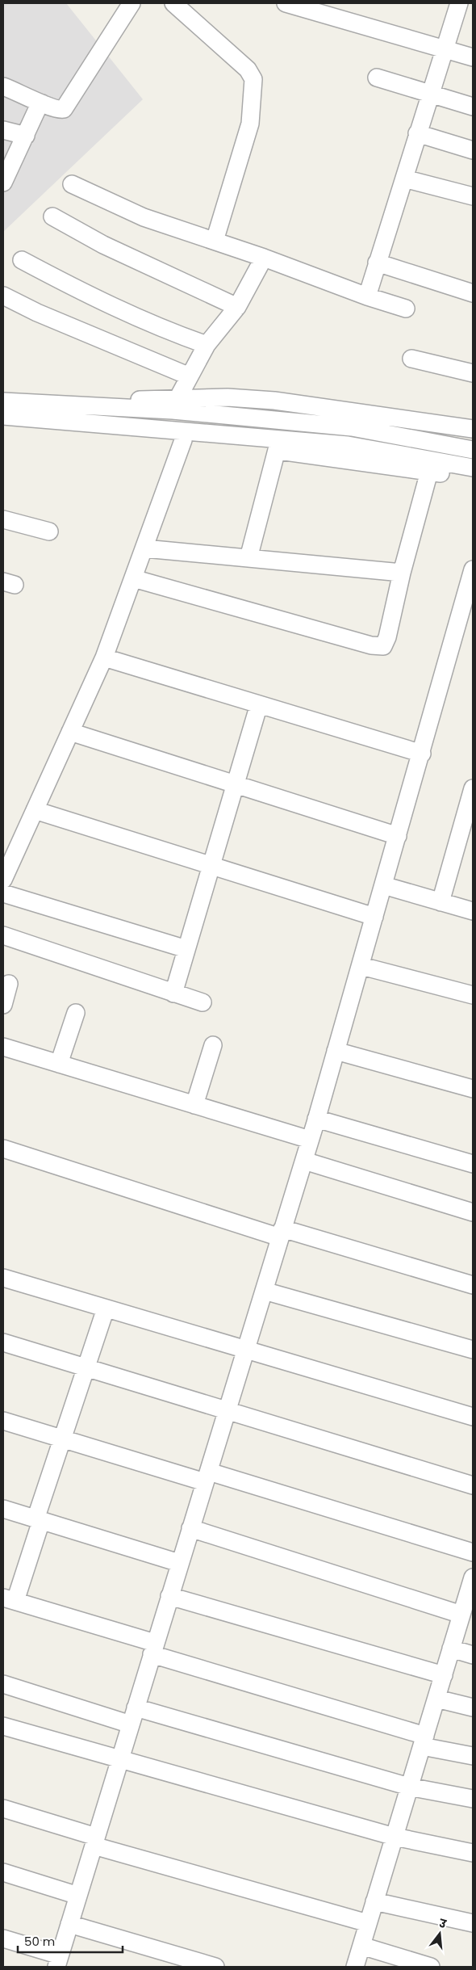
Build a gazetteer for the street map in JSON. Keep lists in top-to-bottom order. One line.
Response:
{"scale_bar":"50 m","north":"top"}
